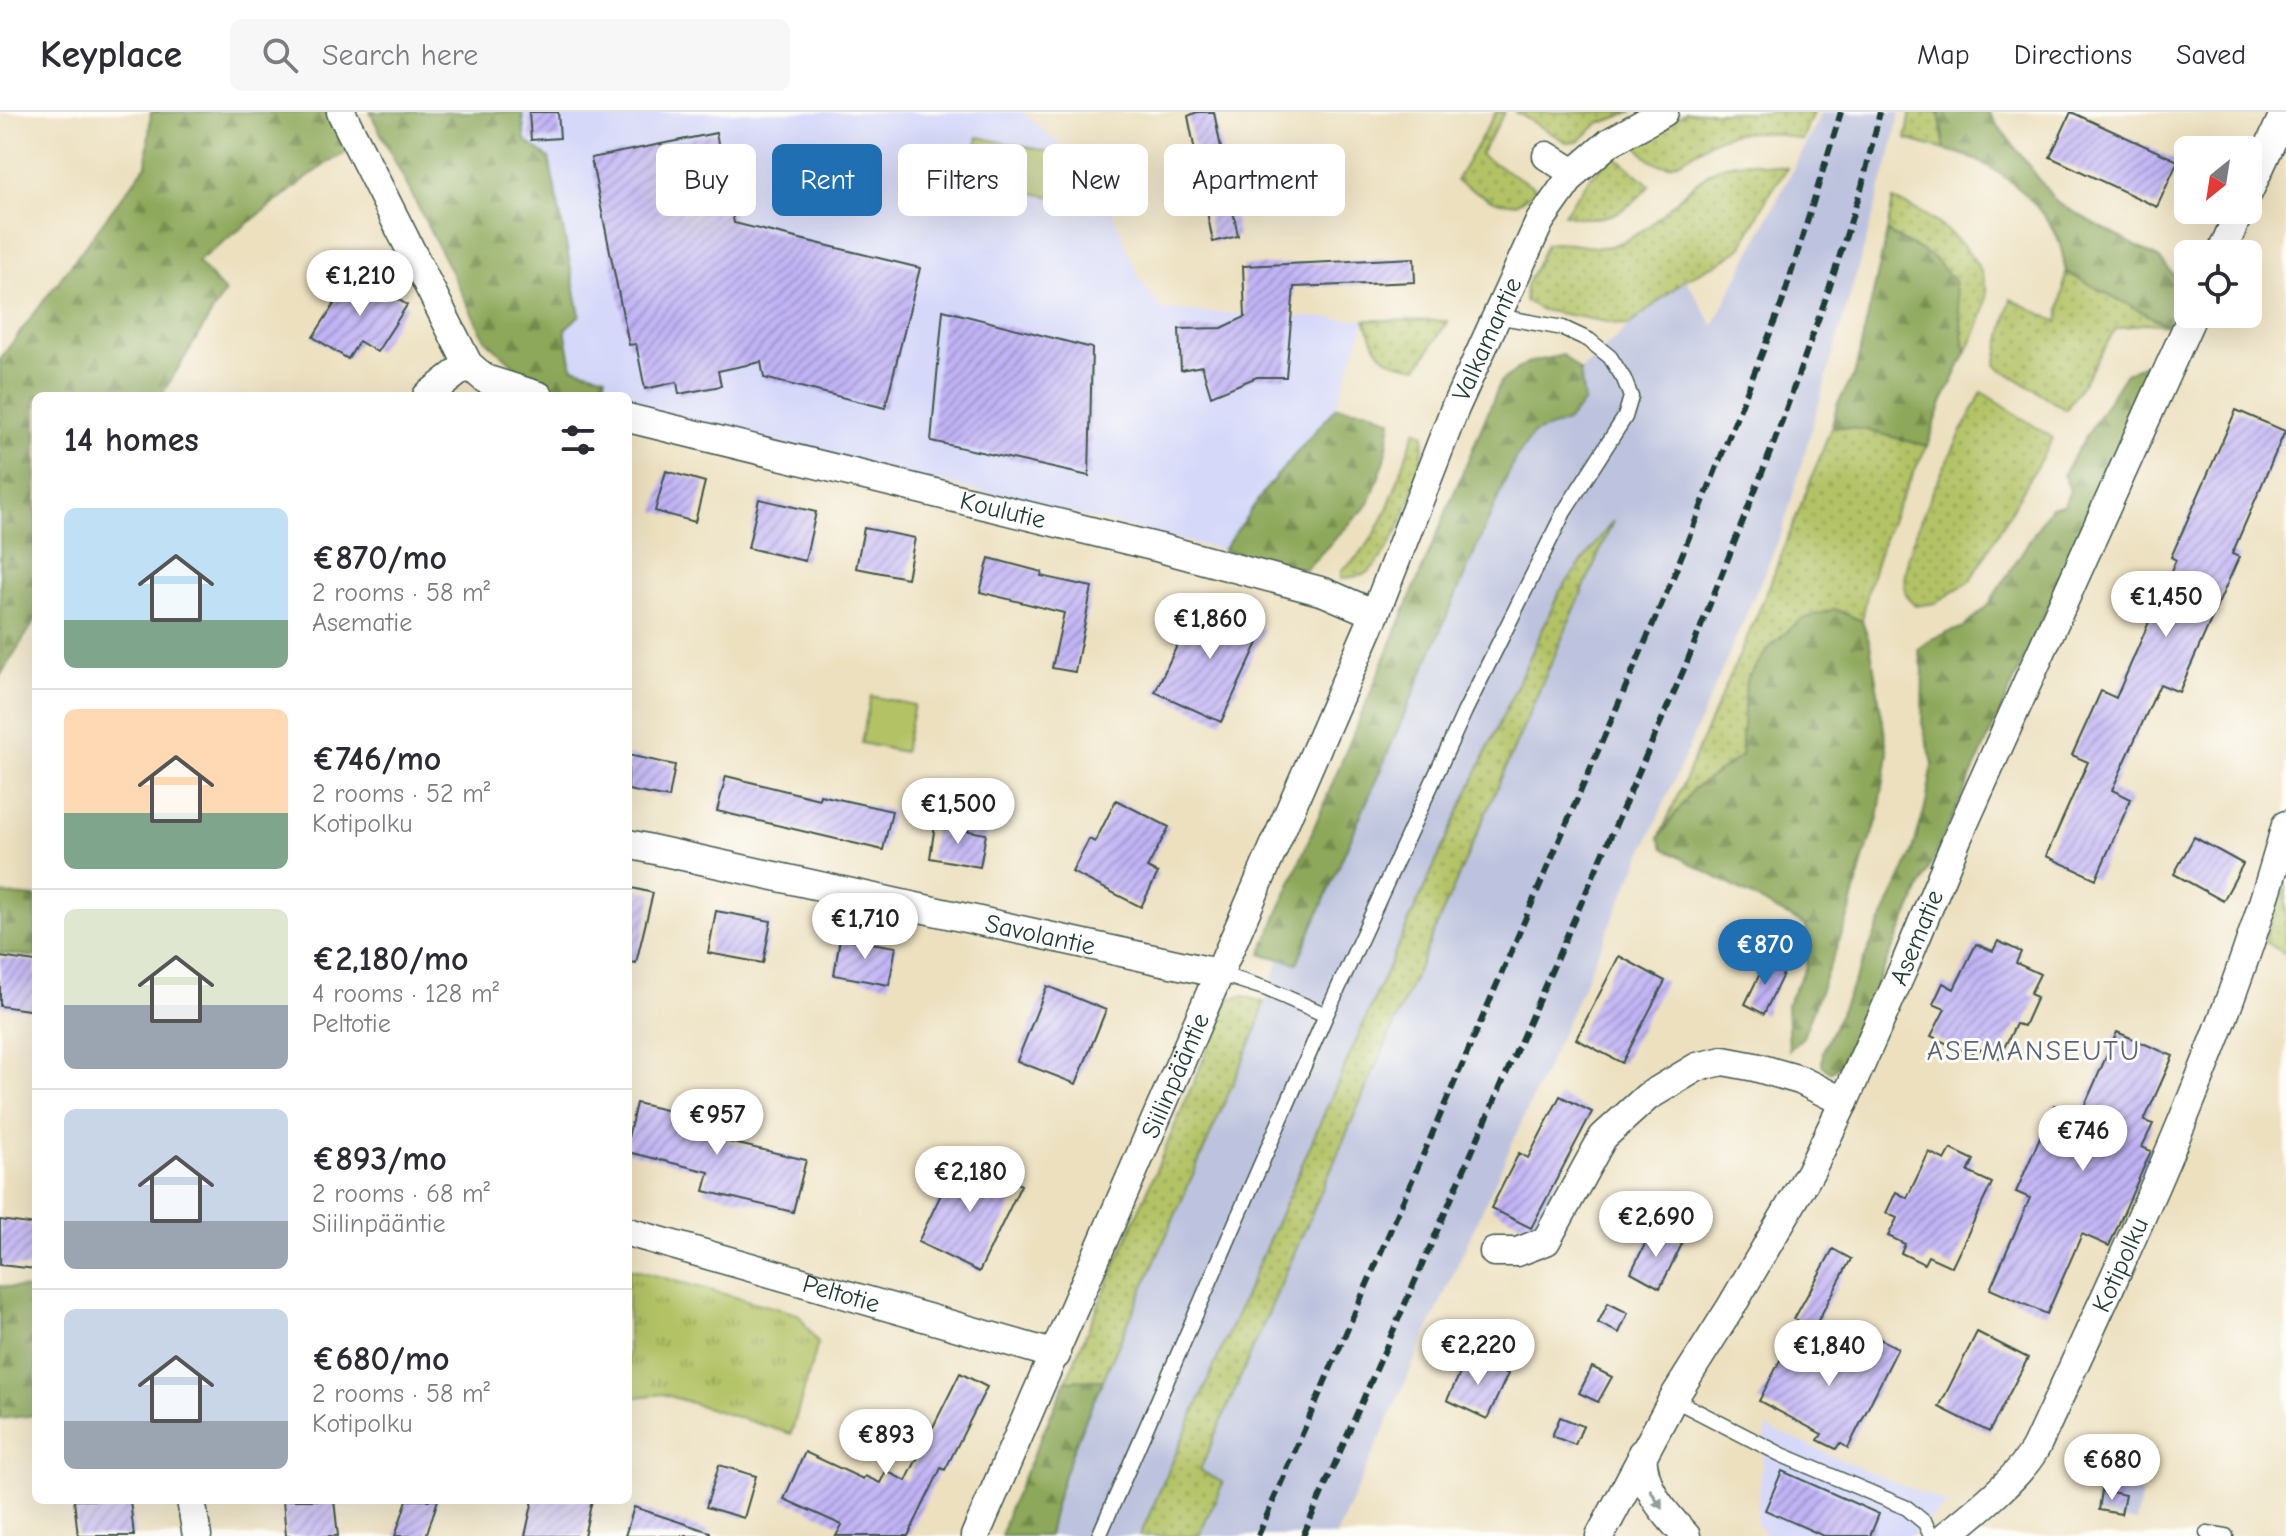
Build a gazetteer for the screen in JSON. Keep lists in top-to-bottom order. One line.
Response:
{"streets":{"street":["Valkamantie","Koulutie","Savolantie","Asematie","Siilinpääntie","Kotipolku","Peltotie"]},"crossings":[["Valkamantie","Koulutie"],["Valkamantie","Siilinpääntie"],["Koulutie","Siilinpääntie"],["Savolantie","Siilinpääntie"],["Siilinpääntie","Peltotie"]],"districts":["ASEMANSEUTU"],"north":"bottom left","page":{"header":"Keyplace","search":"Search here","nav":["Map","Directions","Saved"],"chip":["Buy","Rent","Filters","New","Apartment"],"price":["€1,210","€1,450","€1,860","€1,500","€1,710","€870","€957","€746","€2,180","€2,690","€2,220","€1,840","€893","€680"],"heading":"14 homes","list":[{"name":"€870/mo","note":"2 rooms · 58 m² · Asematie"},{"name":"€746/mo","note":"2 rooms · 52 m² · Kotipolku"},{"name":"€2,180/mo","note":"4 rooms · 128 m² · Peltotie"},{"name":"€893/mo","note":"2 rooms · 68 m² · Siilinpääntie"},{"name":"€680/mo","note":"2 rooms · 58 m² · Kotipolku"}]}}
